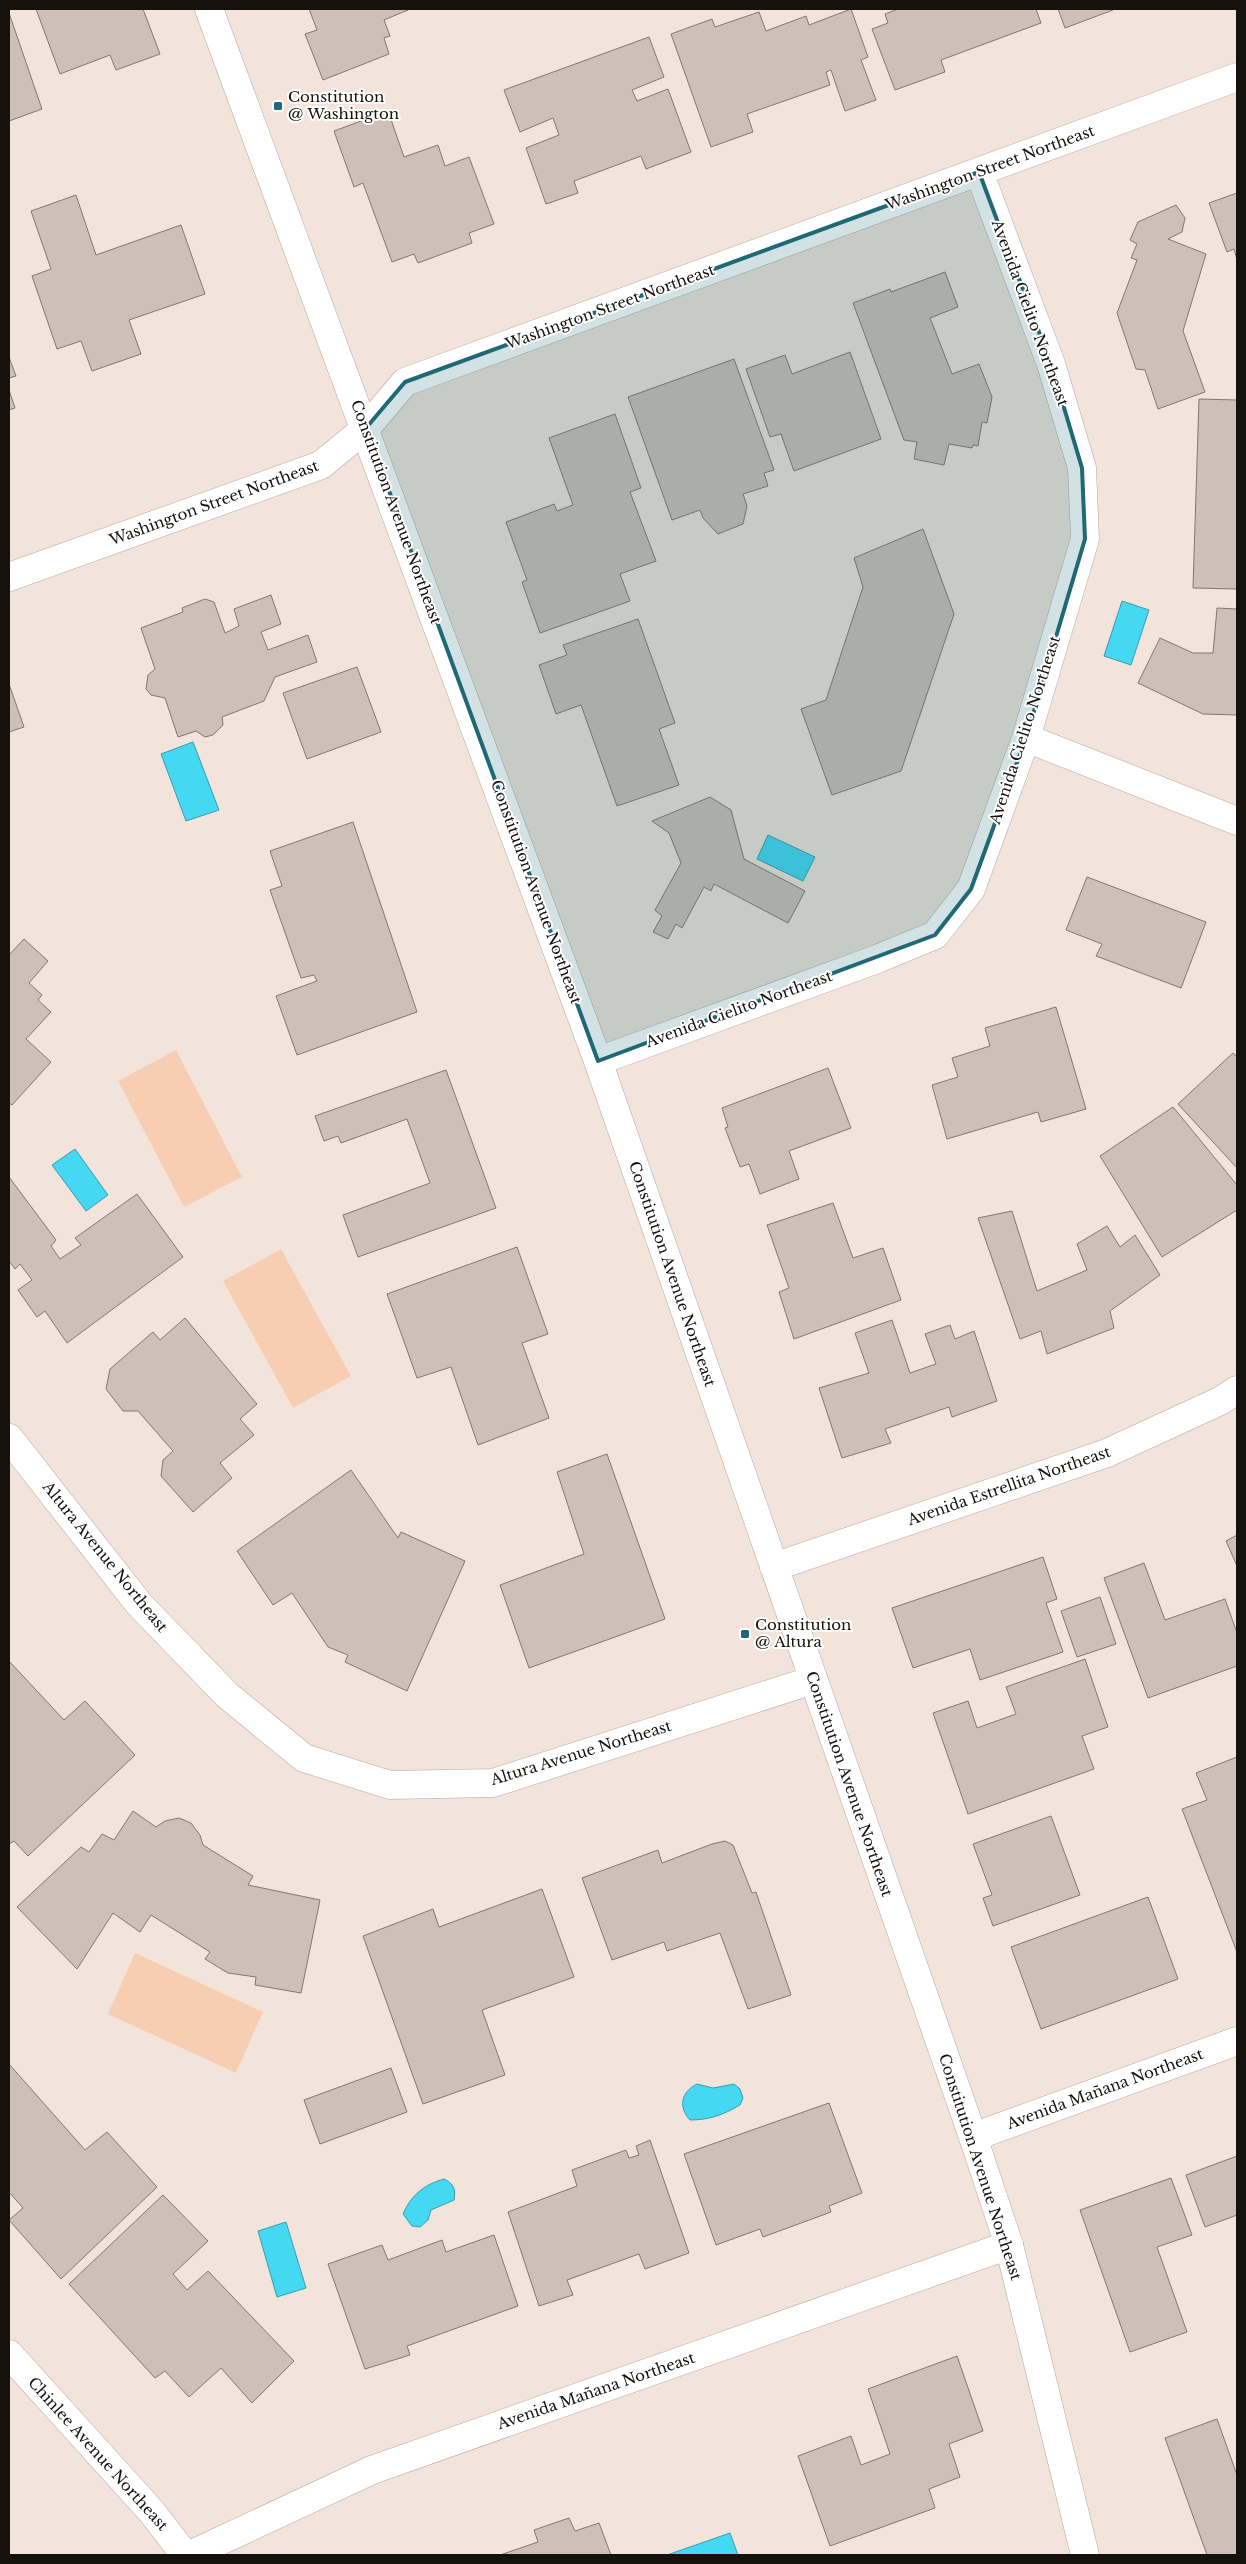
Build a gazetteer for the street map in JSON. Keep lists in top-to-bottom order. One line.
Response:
{"streets":{"street":["Washington Street Northeast","Avenida Cielito Northeast","Constitution Avenue Northeast","Avenida Estrellita Northeast","Altura Avenue Northeast","Avenida Mañana Northeast","Chinlee Avenue Northeast"]},"crossings":[["Washington Street Northeast","Avenida Cielito Northeast"],["Washington Street Northeast","Constitution Avenue Northeast"],["Avenida Cielito Northeast","Constitution Avenue Northeast"],["Constitution Avenue Northeast","Avenida Estrellita Northeast"],["Constitution Avenue Northeast","Altura Avenue Northeast"],["Constitution Avenue Northeast","Avenida Mañana Northeast"]],"places":{"transit":["Constitution @ Washington","Constitution @ Altura"]}}
